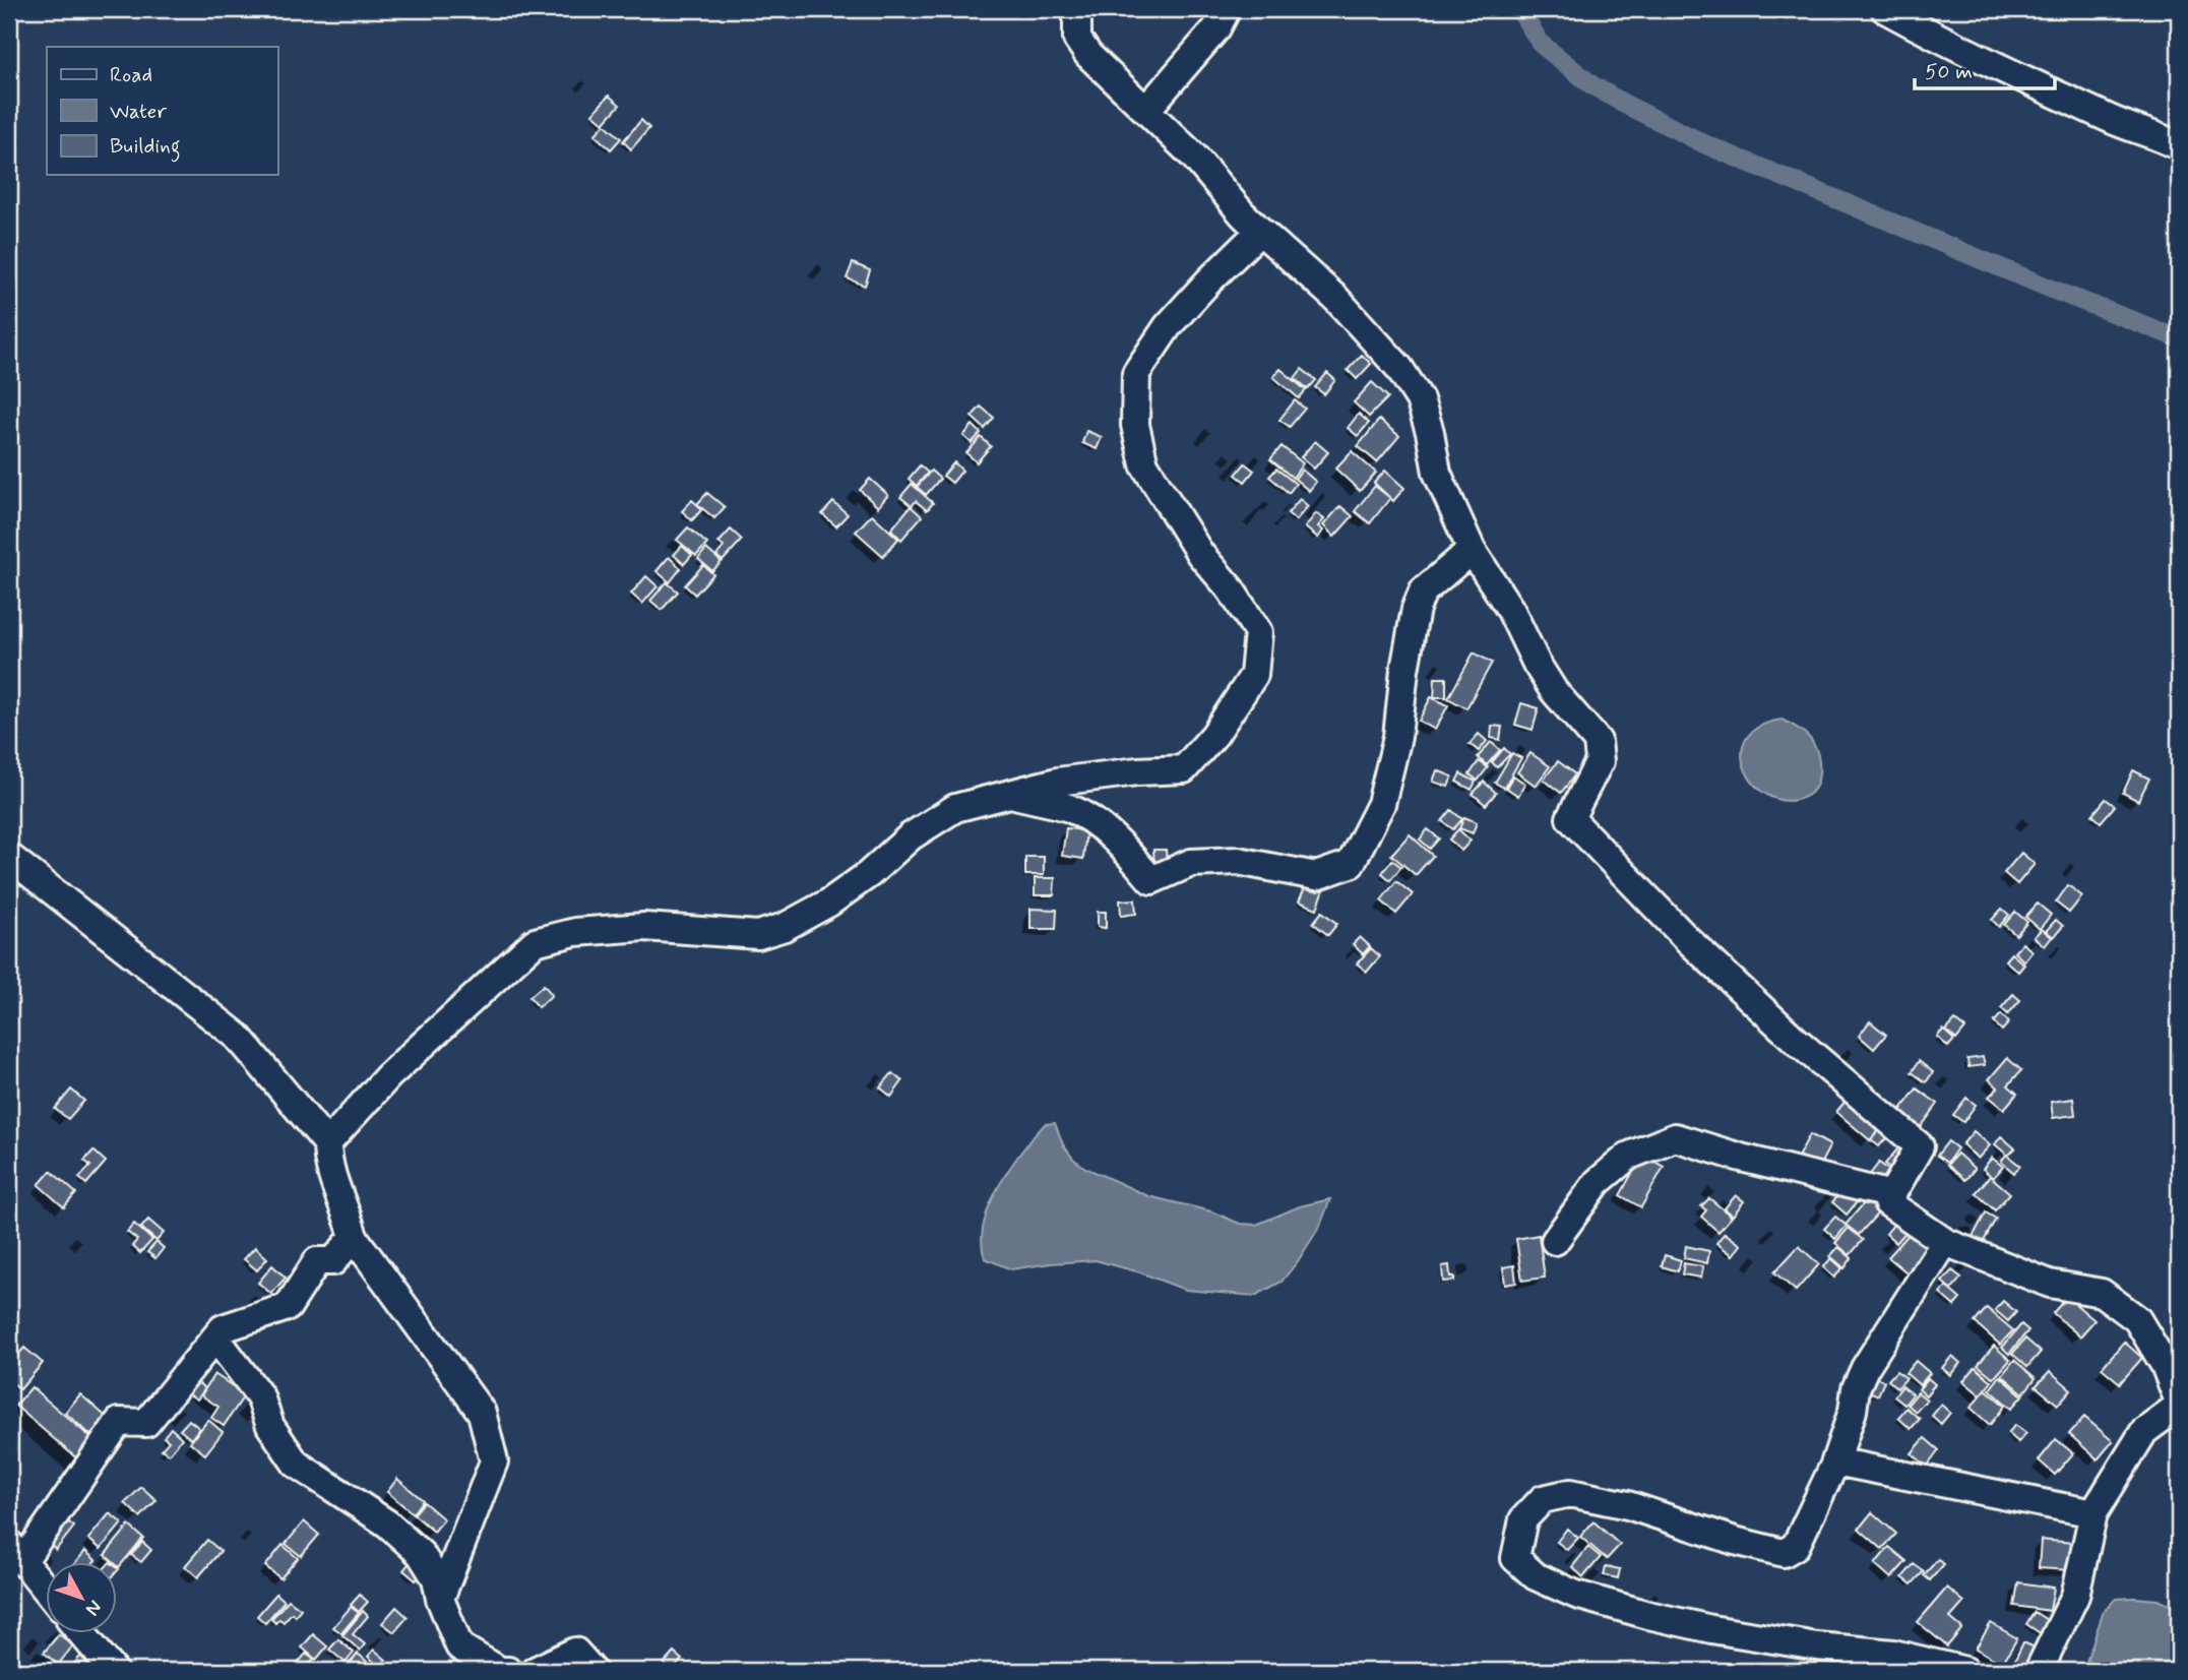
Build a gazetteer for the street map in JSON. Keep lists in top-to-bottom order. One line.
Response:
{"legend":["Road","Water","Building"],"scale_bar":"50 m","north":"bottom right"}
